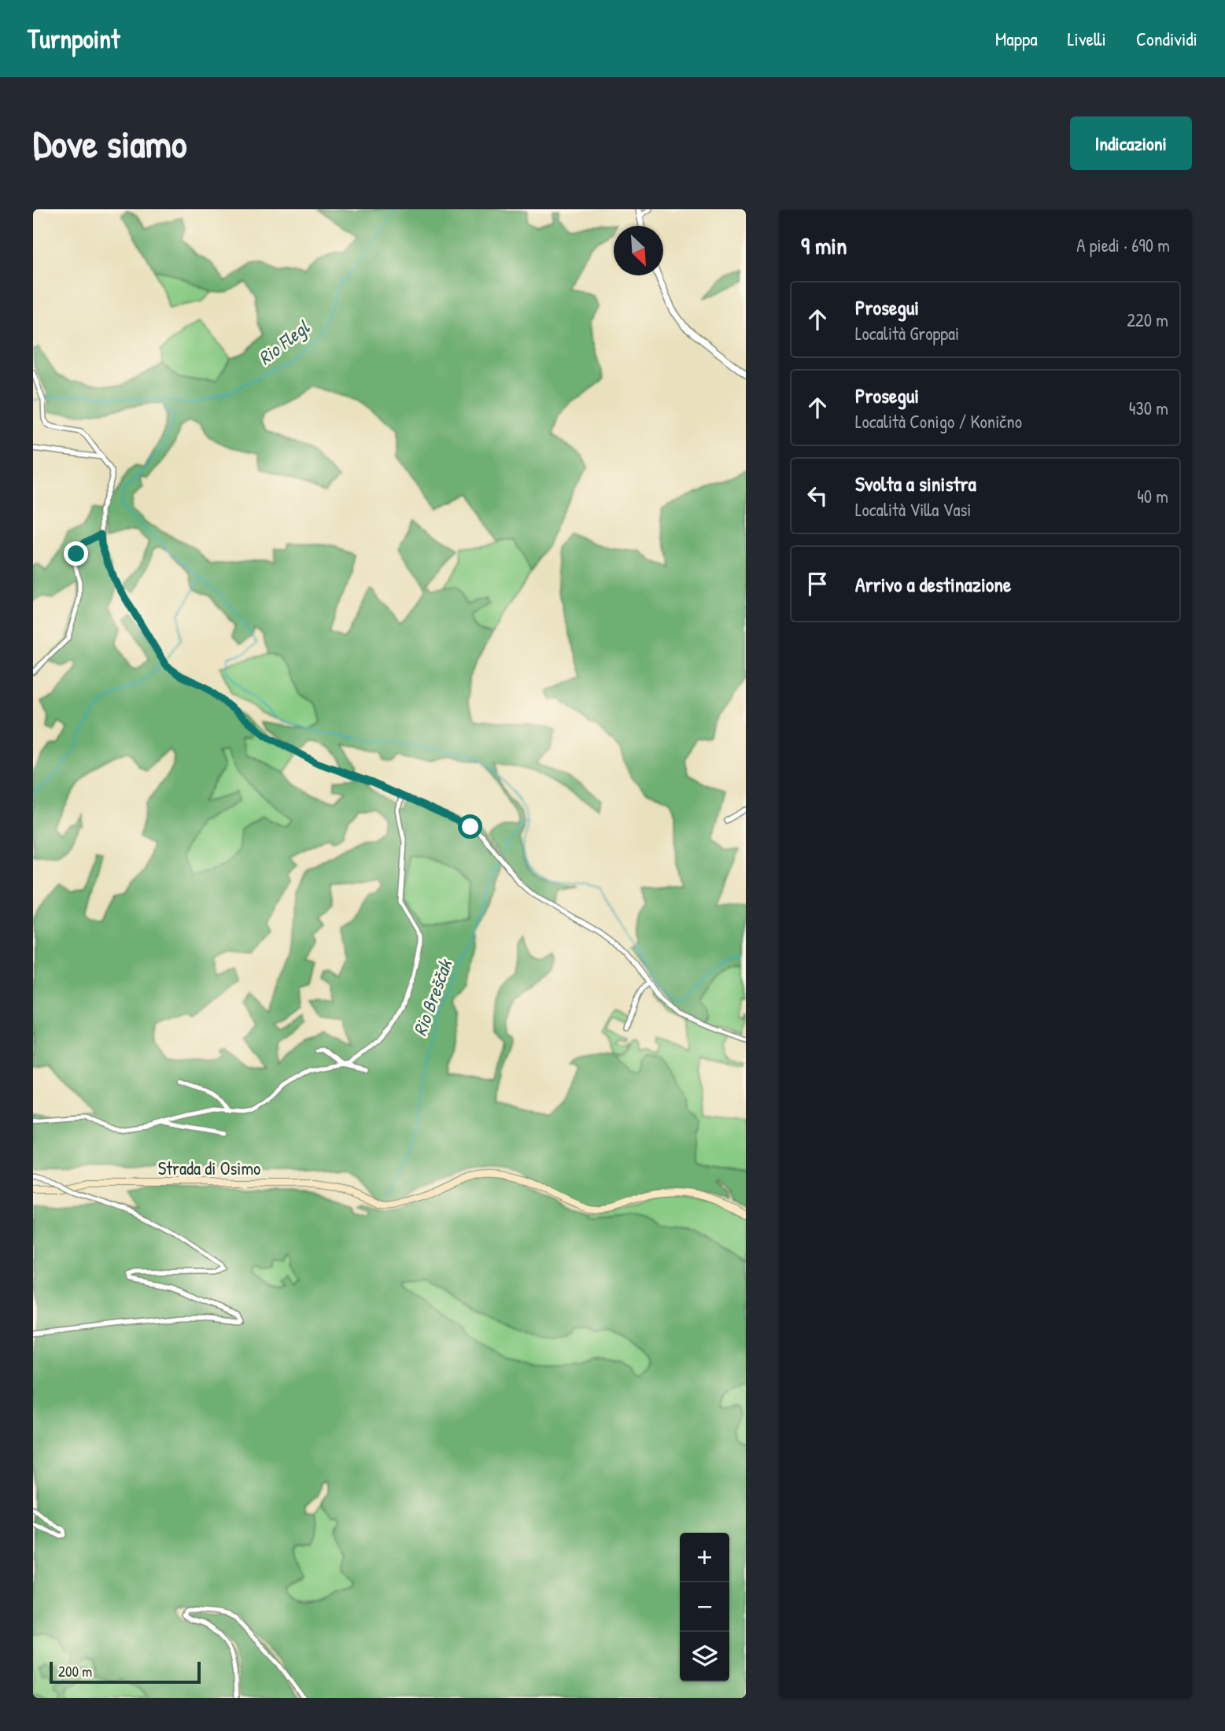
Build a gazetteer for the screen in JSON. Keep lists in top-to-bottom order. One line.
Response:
{"streets":{"main road":["Strada di Osimo"]},"water":["Rio Flegl","Rio Breščak"],"scale_bar":"200 m","north":"bottom right","page":{"header":"Turnpoint","nav":["Mappa","Livelli","Condividi"],"buttons":"Indicazioni","title":"Dove siamo","heading":["9 min","A piedi · 690 m"],"list":[["Prosegui","Località Groppai","220 m"],["Prosegui","Località Conigo / Konično","430 m"],["Svolta a sinistra","Località Villa Vasi","40 m"],"Arrivo a destinazione"],"map_buttons":["+","−"],"scale":"200 m"}}
